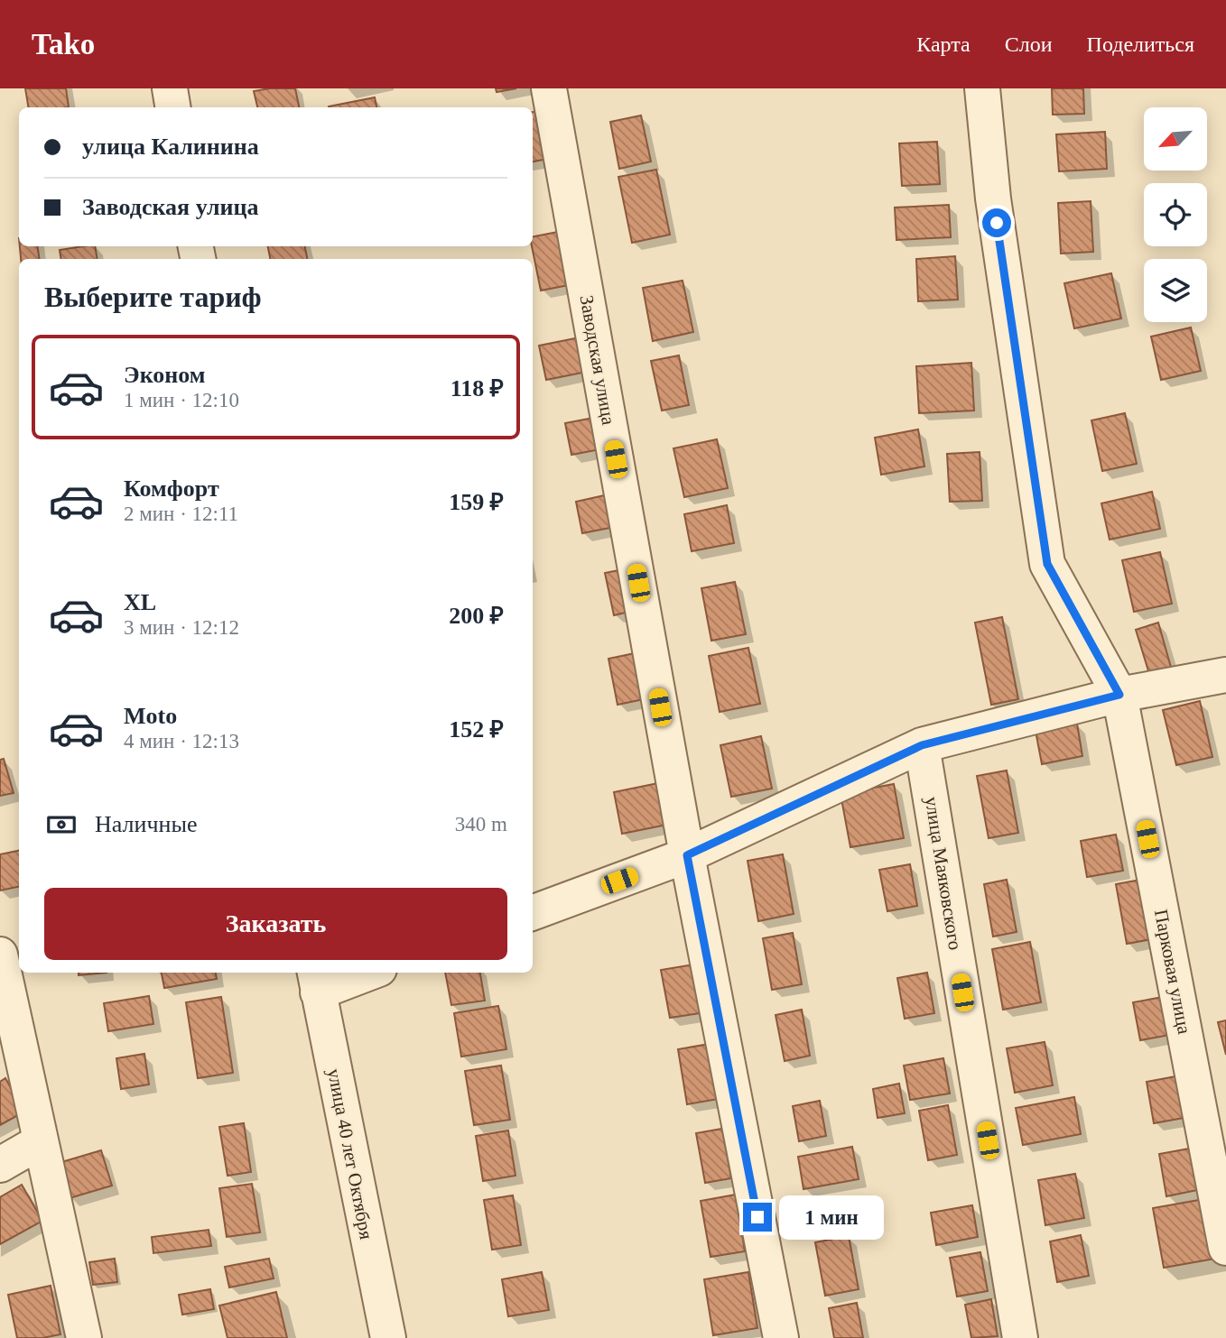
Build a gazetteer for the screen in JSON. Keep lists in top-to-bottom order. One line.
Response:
{"streets":{"street":["Заводская улица","улица Маяковского","Парковая улица","улица 40 лет Октября"]},"north":"bottom left","page":{"header":"Tako","nav":["Карта","Слои","Поделиться"],"banner":["улица Калинина","Заводская улица"],"heading":"Выберите тариф","list":[{"name":"Эконом","note":"1 мин · 12:10","value":"118 ₽"},{"name":"Комфорт","note":"2 мин · 12:11","value":"159 ₽"},{"name":"XL","note":"3 мин · 12:12","value":"200 ₽"},{"name":"Moto","note":"4 мин · 12:13","value":"152 ₽"}],"pay":["Наличные","340 m"],"buttons":"Заказать","bubble":"1 мин"}}
